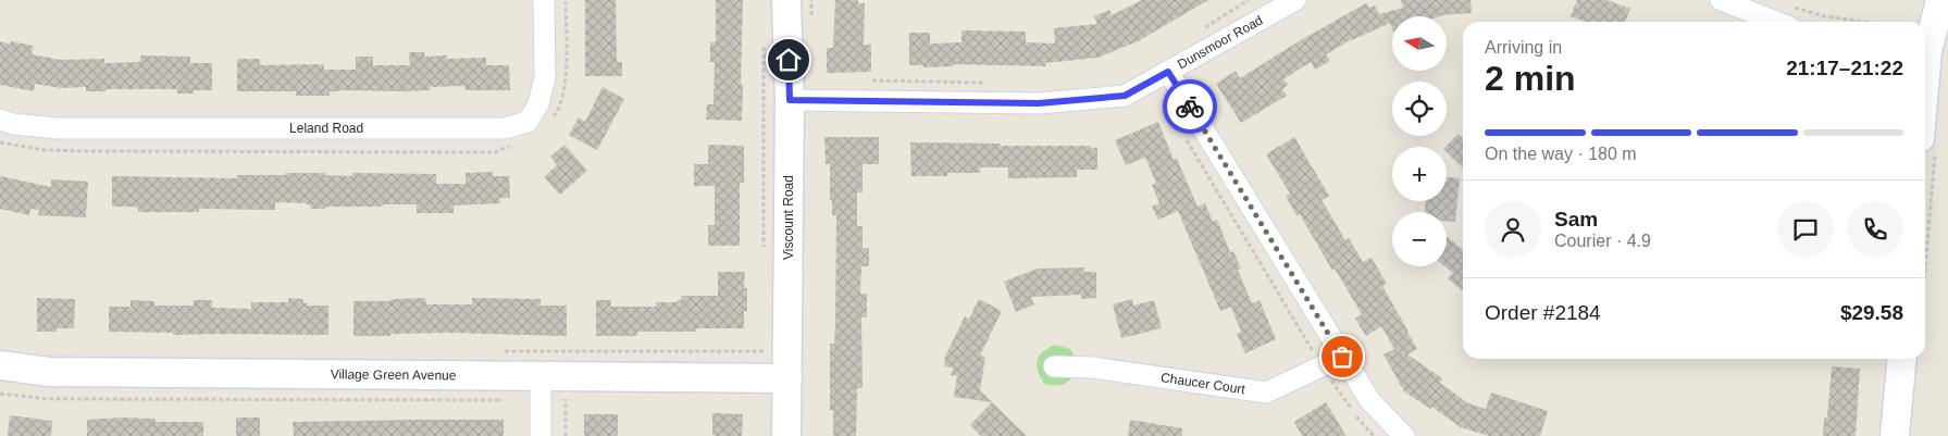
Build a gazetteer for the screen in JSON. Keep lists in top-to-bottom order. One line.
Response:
{"streets":{"street":["Dunsmoor Road","Leland Road","Viscount Road","Village Green Avenue","Chaucer Court"]},"crossings":[["Dunsmoor Road","Viscount Road"],["Viscount Road","Village Green Avenue"]],"north":"left","page":{"map_buttons":["+","−"],"heading":["2 min","Arriving in","21:17–21:22"],"panel":["Sam","Courier · 4.9","Order #2184","$29.58"],"bar":"On the way · 180 m"}}
